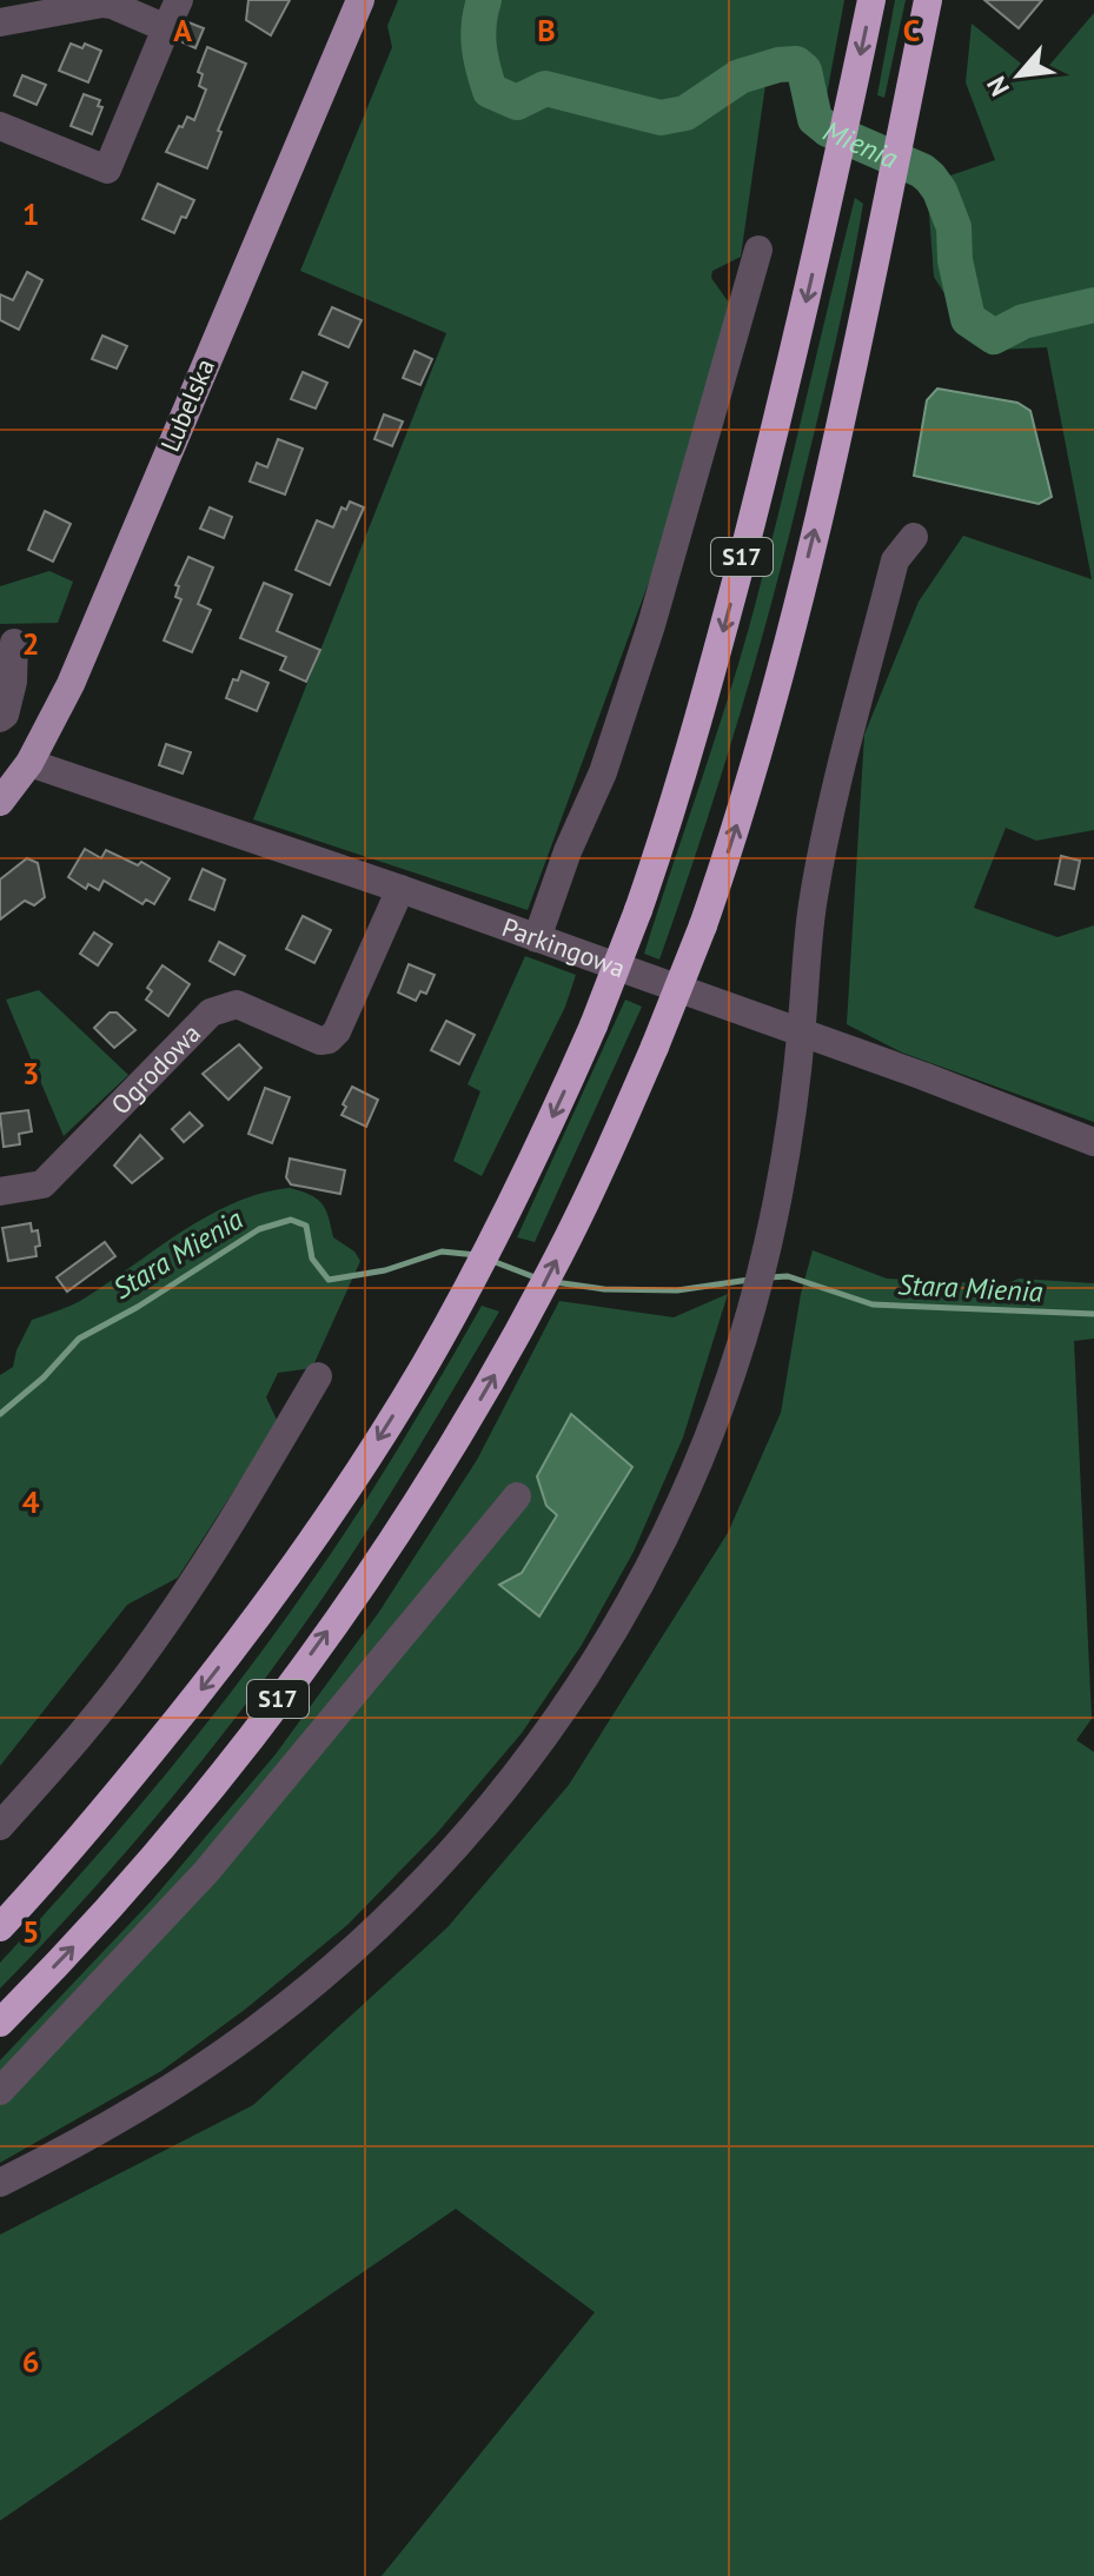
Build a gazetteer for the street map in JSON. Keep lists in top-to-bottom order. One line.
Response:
{"streets":{"highway":["S17"],"main road":["Lubelska"],"street":["Parkingowa","Ogrodowa"]},"crossings":[["Lubelska","Parkingowa"],["Parkingowa","Ogrodowa"]],"water":["Mienia","Stara Mienia"],"north":"bottom left","grid":{"columns":["A","B","C"],"rows":["1","2","3","4","5","6"]}}
